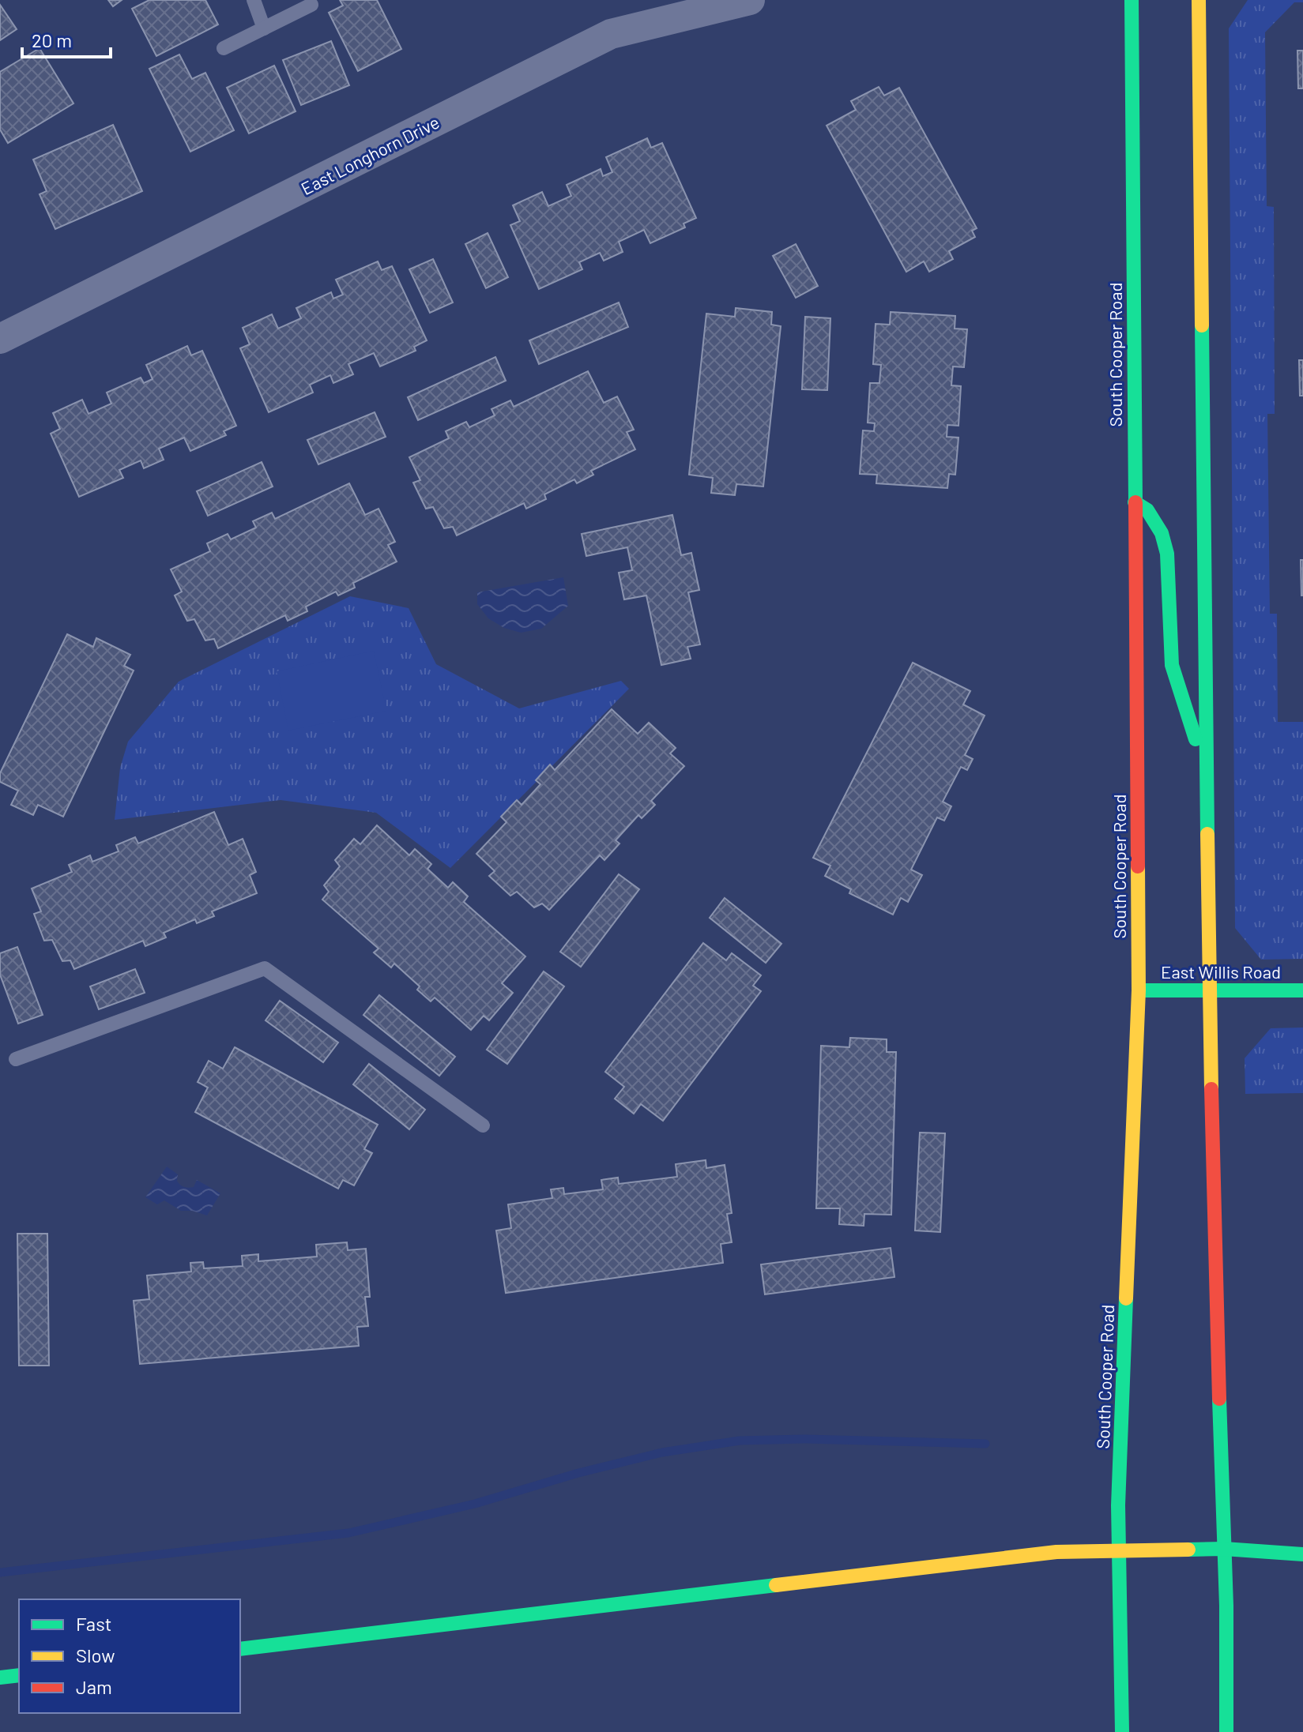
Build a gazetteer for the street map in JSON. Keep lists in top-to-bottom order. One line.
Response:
{"streets":{"main road":["South Cooper Road","East Willis Road"],"street":["East Longhorn Drive"]},"crossings":[["South Cooper Road","East Willis Road"]],"legend":["Fast","Slow","Jam"],"scale_bar":"20 m"}
